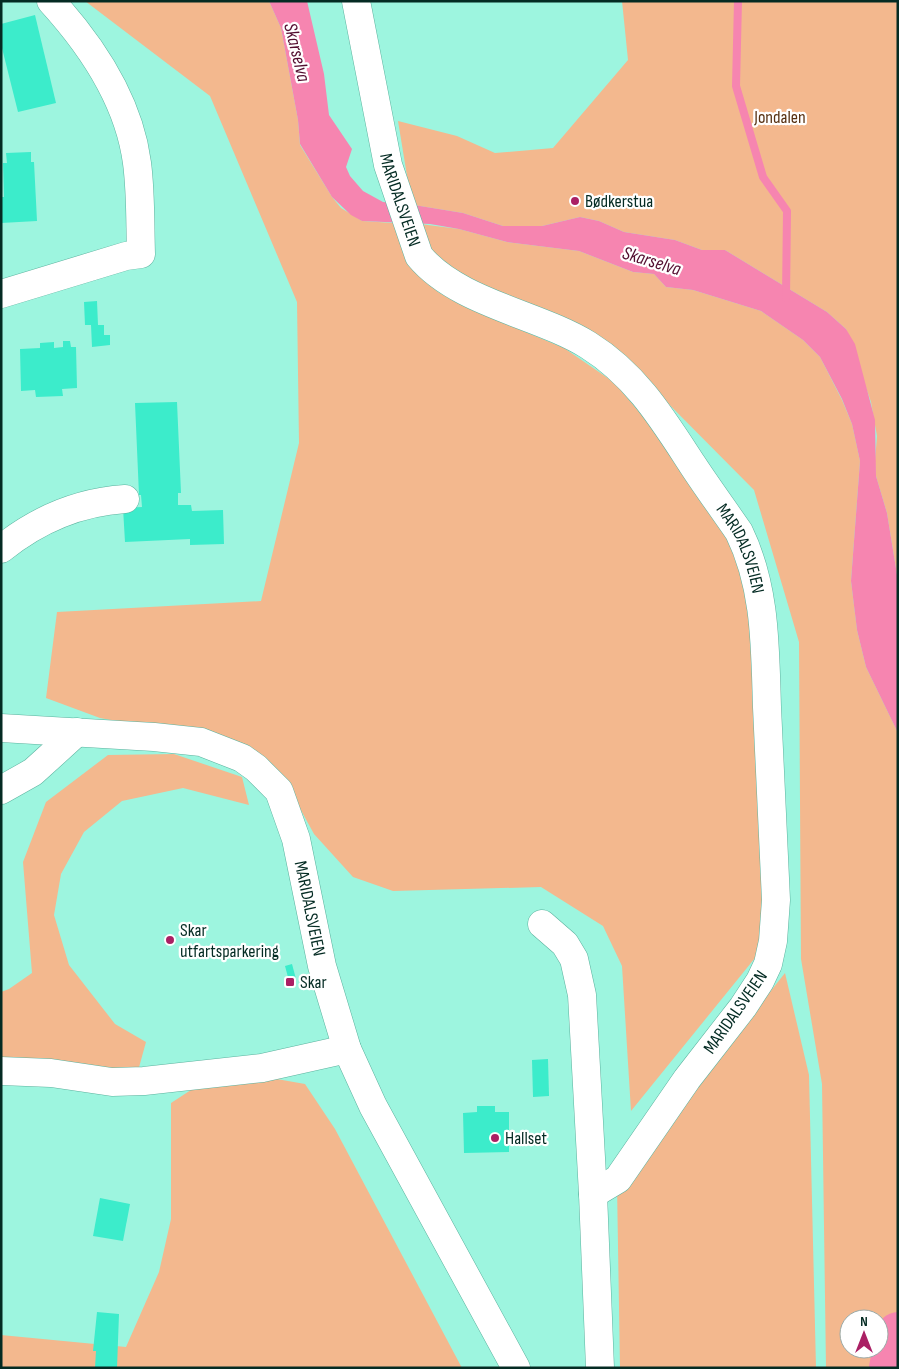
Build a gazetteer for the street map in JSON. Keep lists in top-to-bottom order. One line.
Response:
{"streets":{"street":["MARIDALSVEIEN"]},"water":["Skarselva"],"parks":["Jondalen"],"places":{"other":["Bødkerstua","Skar utfartsparkering","Hallset"],"transit":["Skar"]},"north":"top"}
